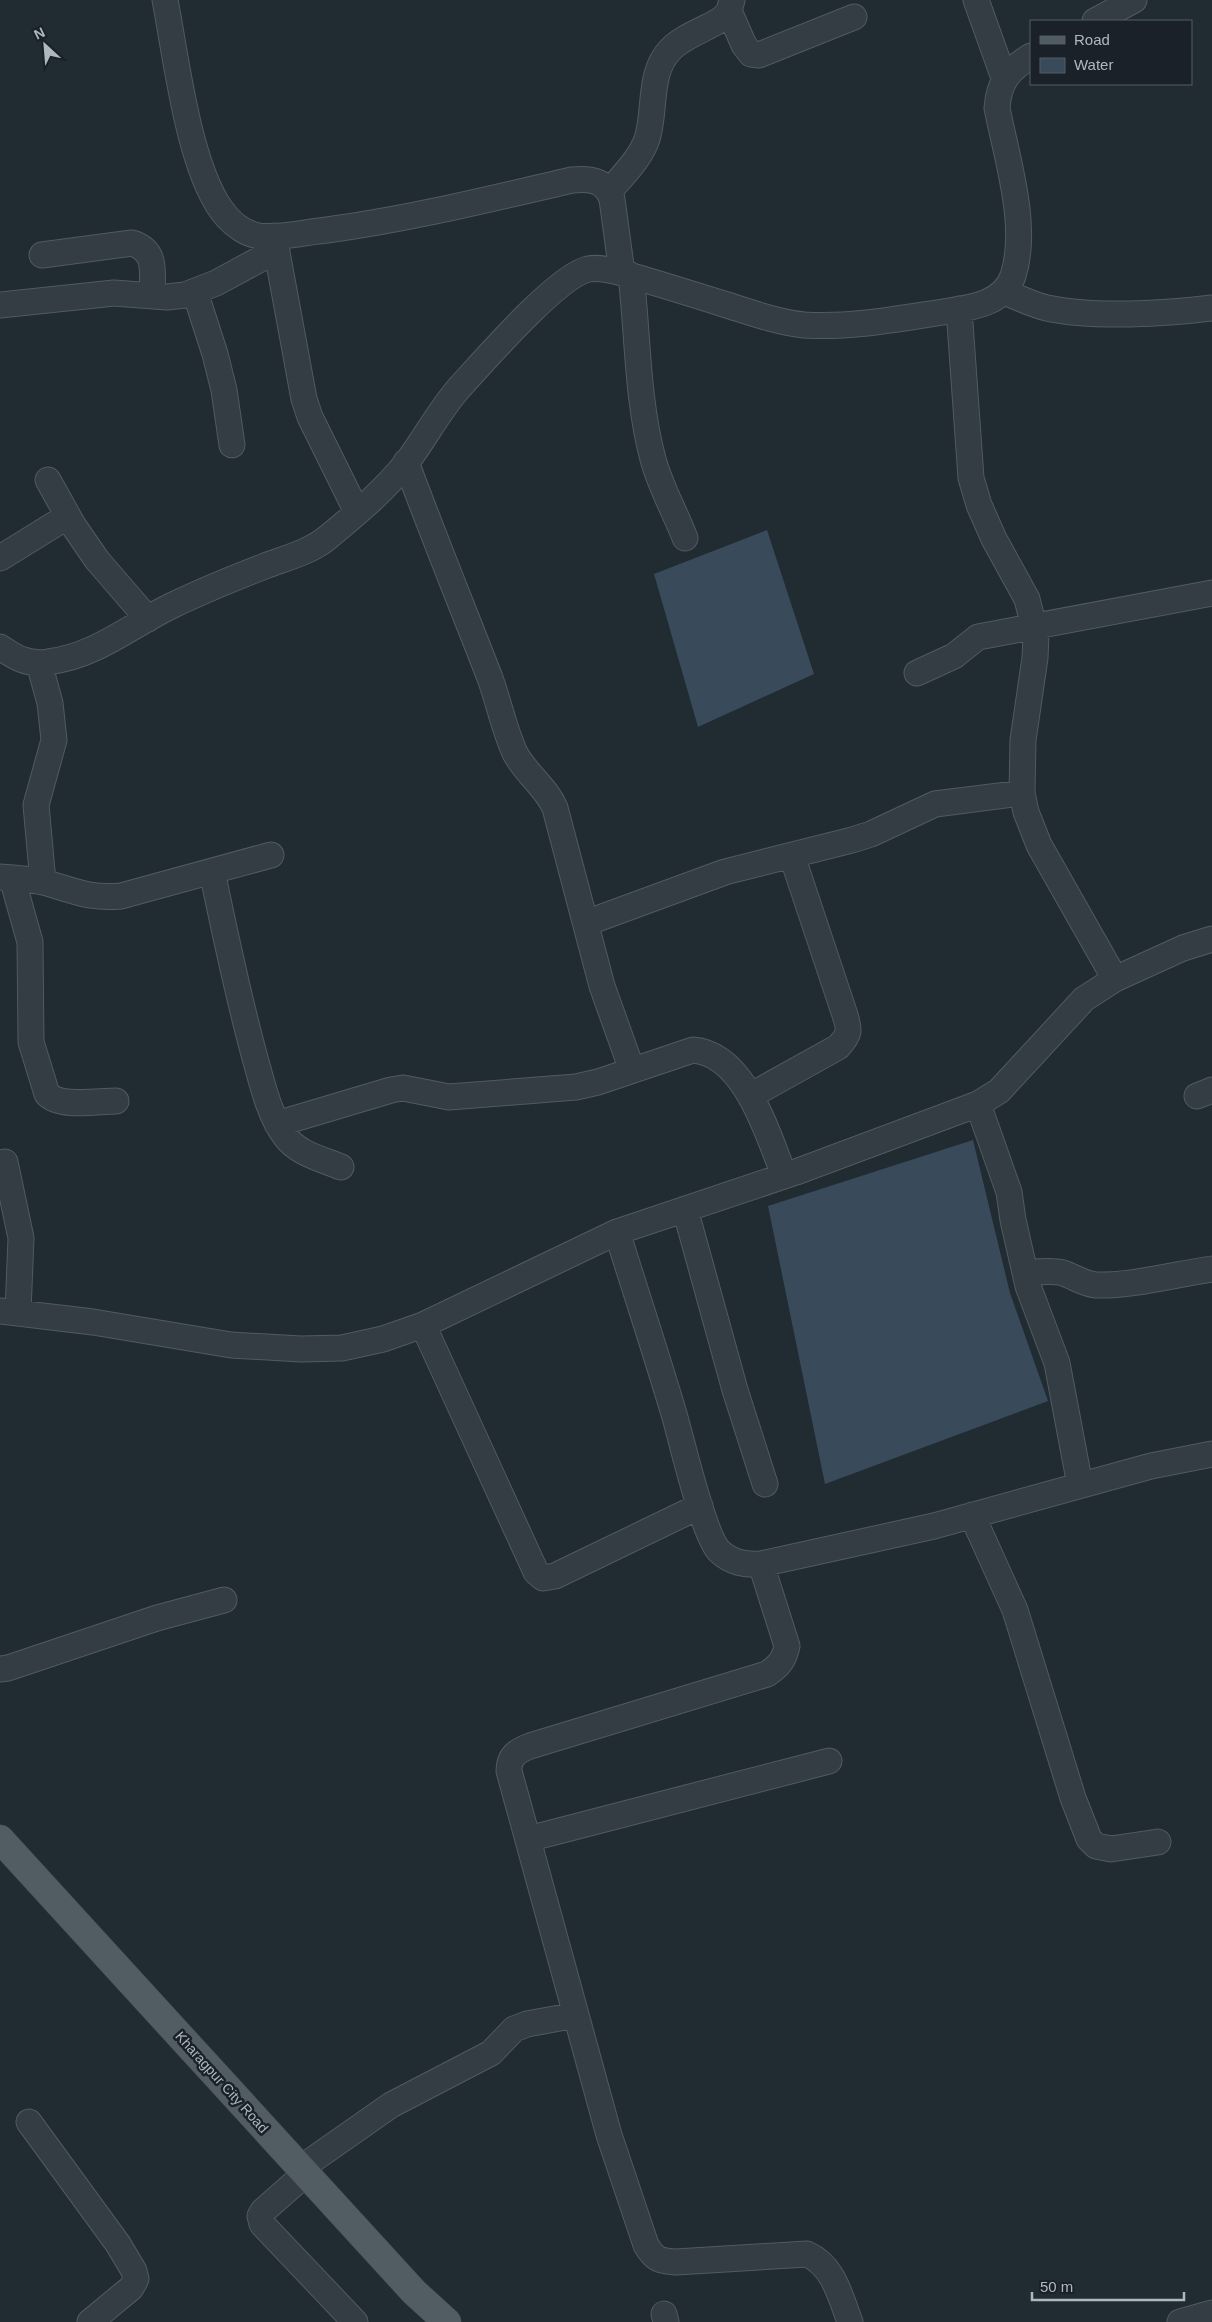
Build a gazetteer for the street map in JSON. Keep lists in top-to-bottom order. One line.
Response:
{"streets":{"main road":["Kharagpur City Road"]},"legend":["Road","Water"],"scale_bar":"50 m","north":"top left"}
